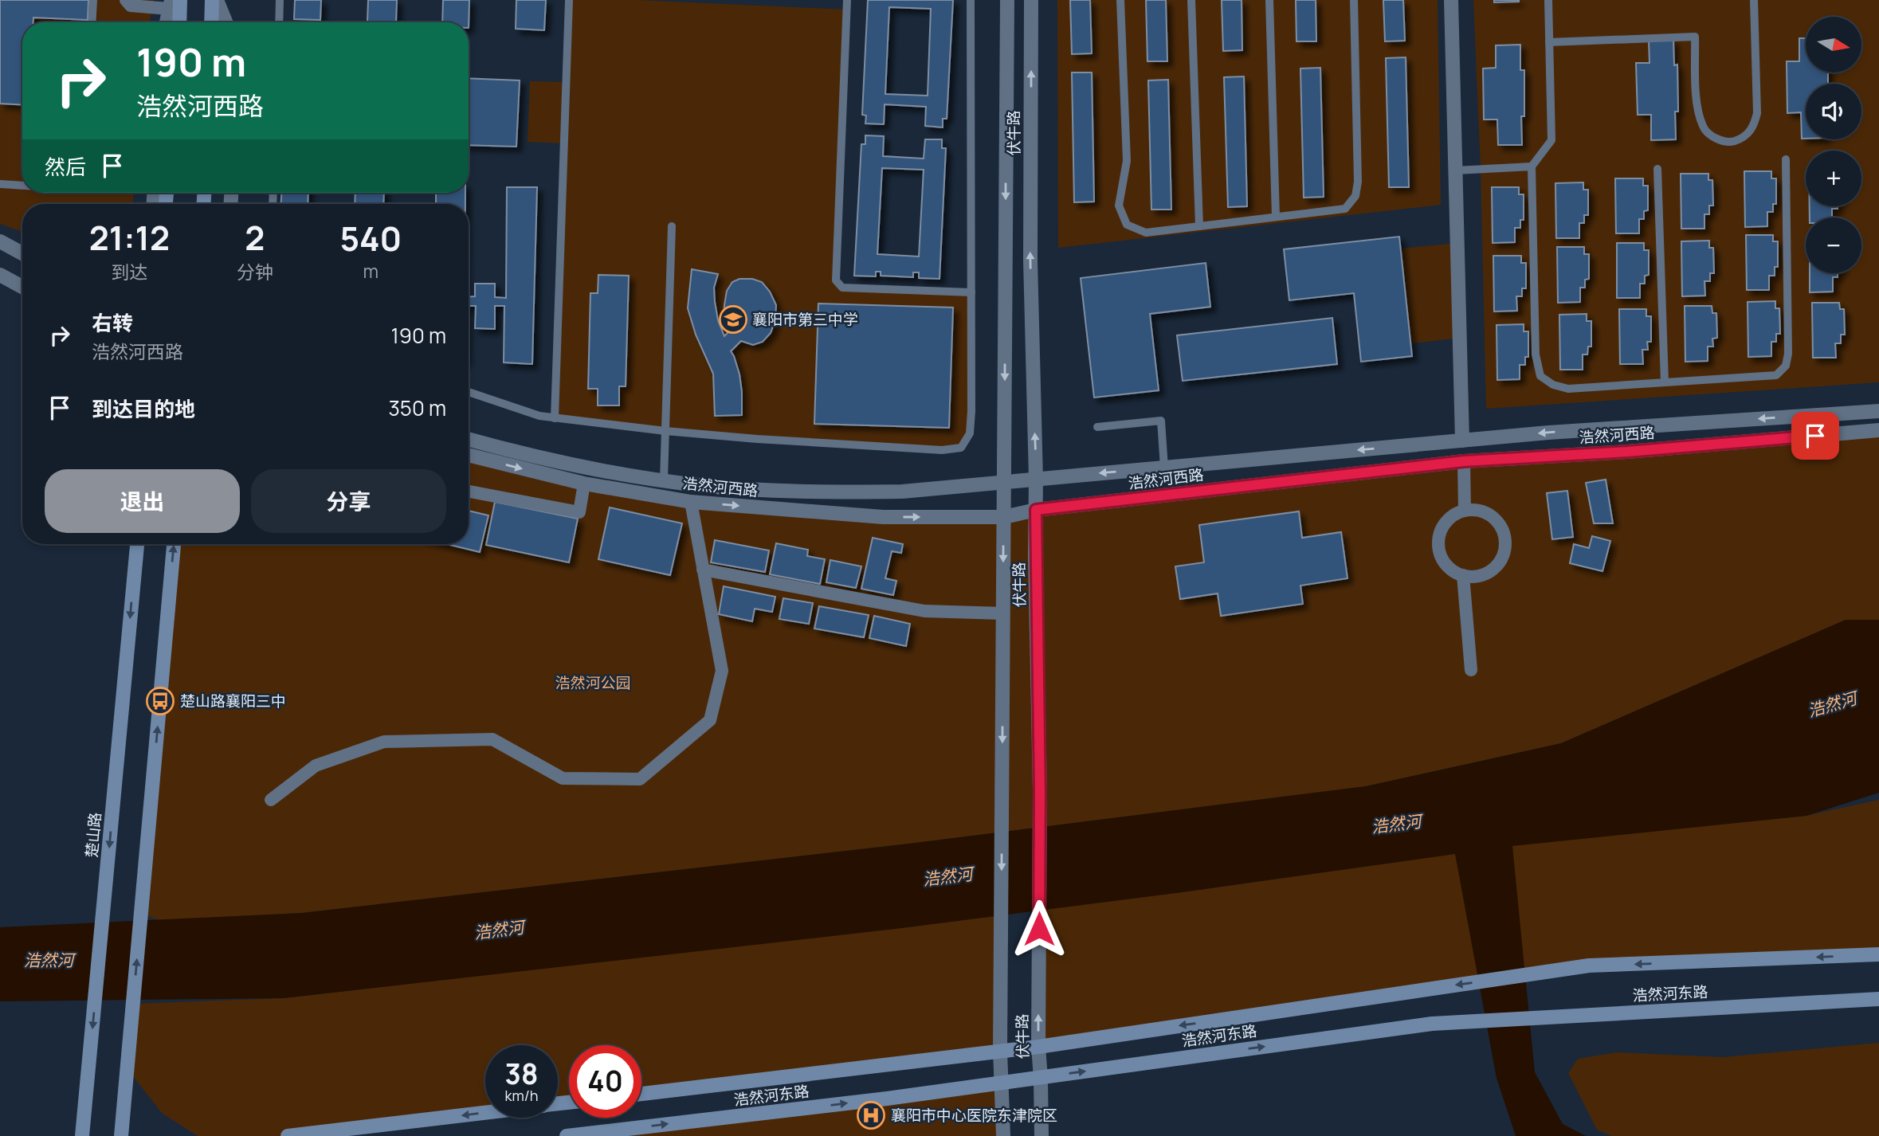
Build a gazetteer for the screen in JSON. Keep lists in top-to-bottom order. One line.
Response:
{"streets":{"main road":["楚山路","浩然河东路"],"street":["伏牛路","浩然河西路"]},"crossings":[["伏牛路","浩然河西路"],["伏牛路","浩然河东路"]],"water":["浩然河"],"parks":["浩然河公园"],"places":{"school or university":["襄阳市第三中学"],"bus stop":["楚山路襄阳三中"],"hospital":["襄阳市中心医院东津院区"]},"north":"right","page":{"map_buttons":["+","−"],"turn":["190 m","浩然河西路"],"then":"然后","eta":["21:12","到达","2","分钟","540","m"],"list":[{"name":"右转","note":"浩然河西路","value":"190 m"},{"name":"到达目的地","value":"350 m"}],"buttons":["退出","分享"],"speed":"38 km/h","limit":"40"}}
